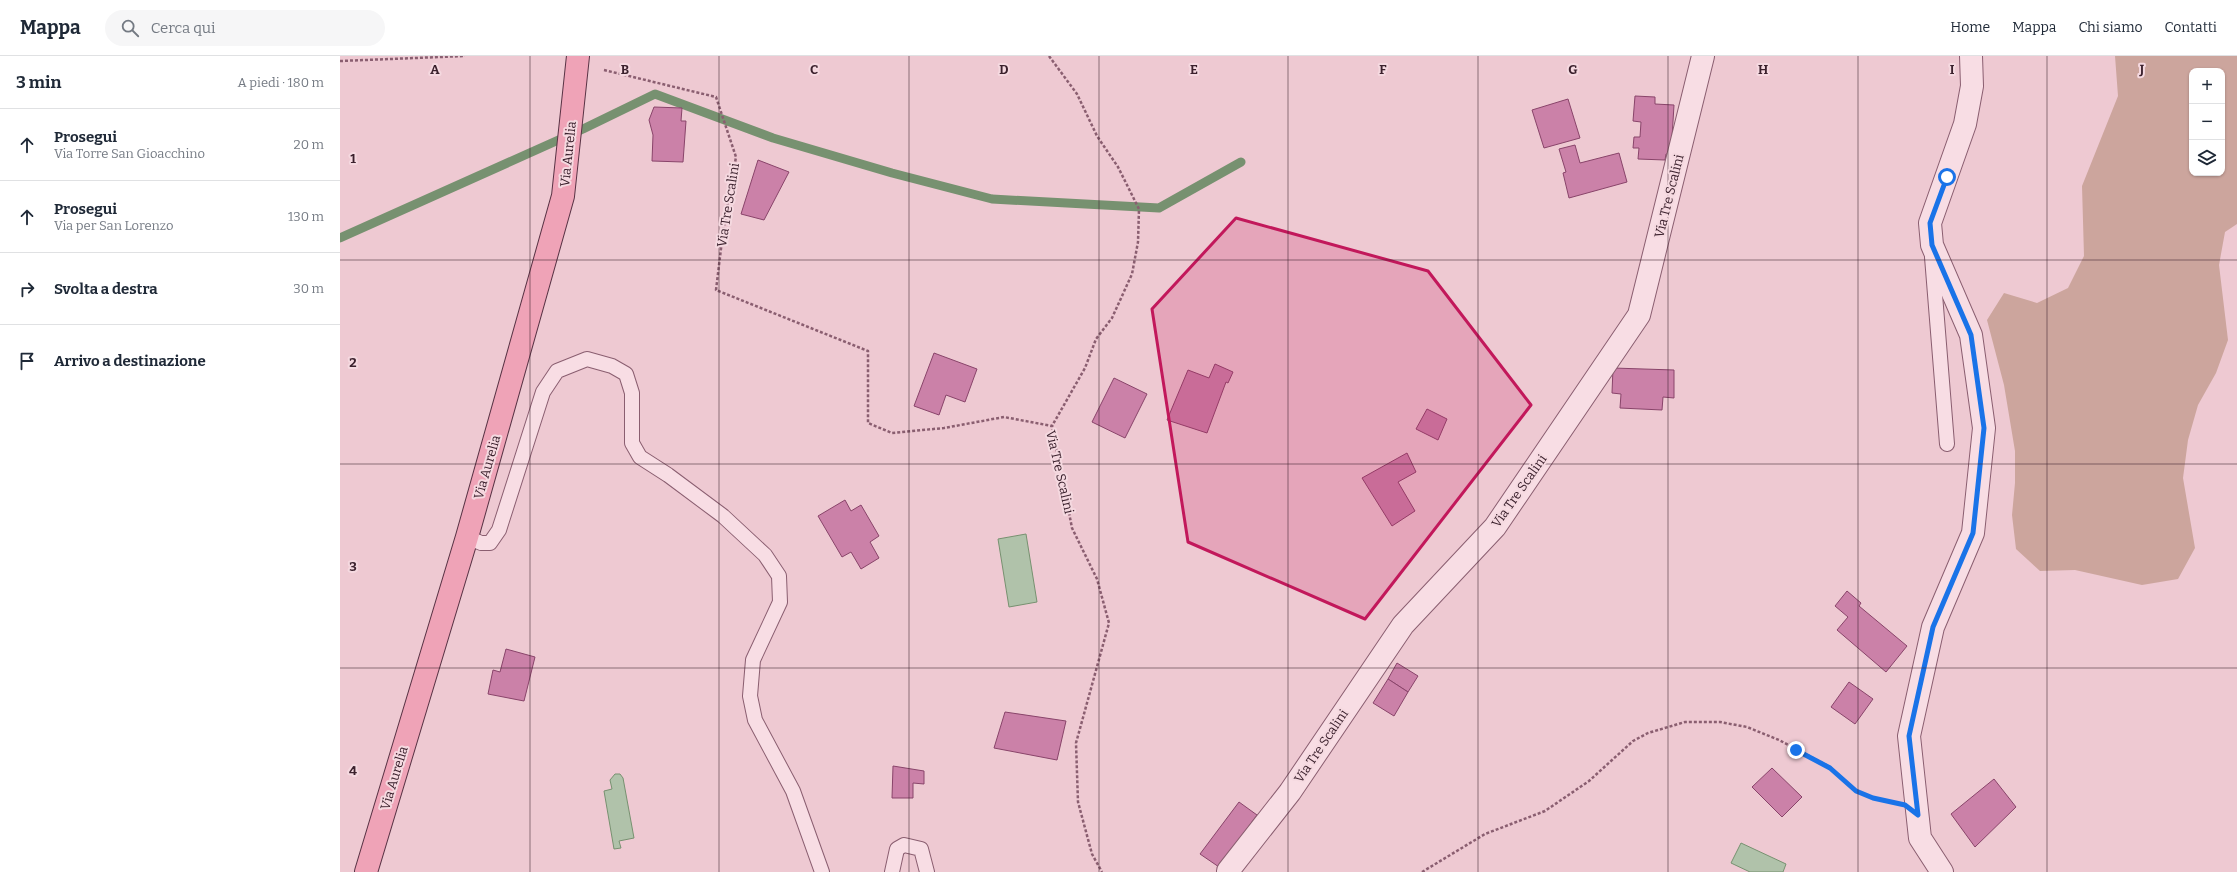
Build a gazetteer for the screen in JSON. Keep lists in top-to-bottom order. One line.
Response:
{"streets":{"main road":["Via Aurelia"],"street":["Via Tre Scalini"]},"crossings":[["Via Aurelia","Via Tre Scalini"]],"page":{"header":"Mappa","search":"Cerca qui","nav":["Home","Mappa","Chi siamo","Contatti"],"heading":["3 min","A piedi · 180 m"],"map_buttons":["+","−"],"list":[["Prosegui","Via Torre San Gioacchino","20 m"],["Prosegui","Via per San Lorenzo","130 m"],["Svolta a destra","30 m"],"Arrivo a destinazione"]},"grid":{"columns":["A","B","C","D","E","F","G","H","I","J"],"rows":["1","2","3","4"]}}
